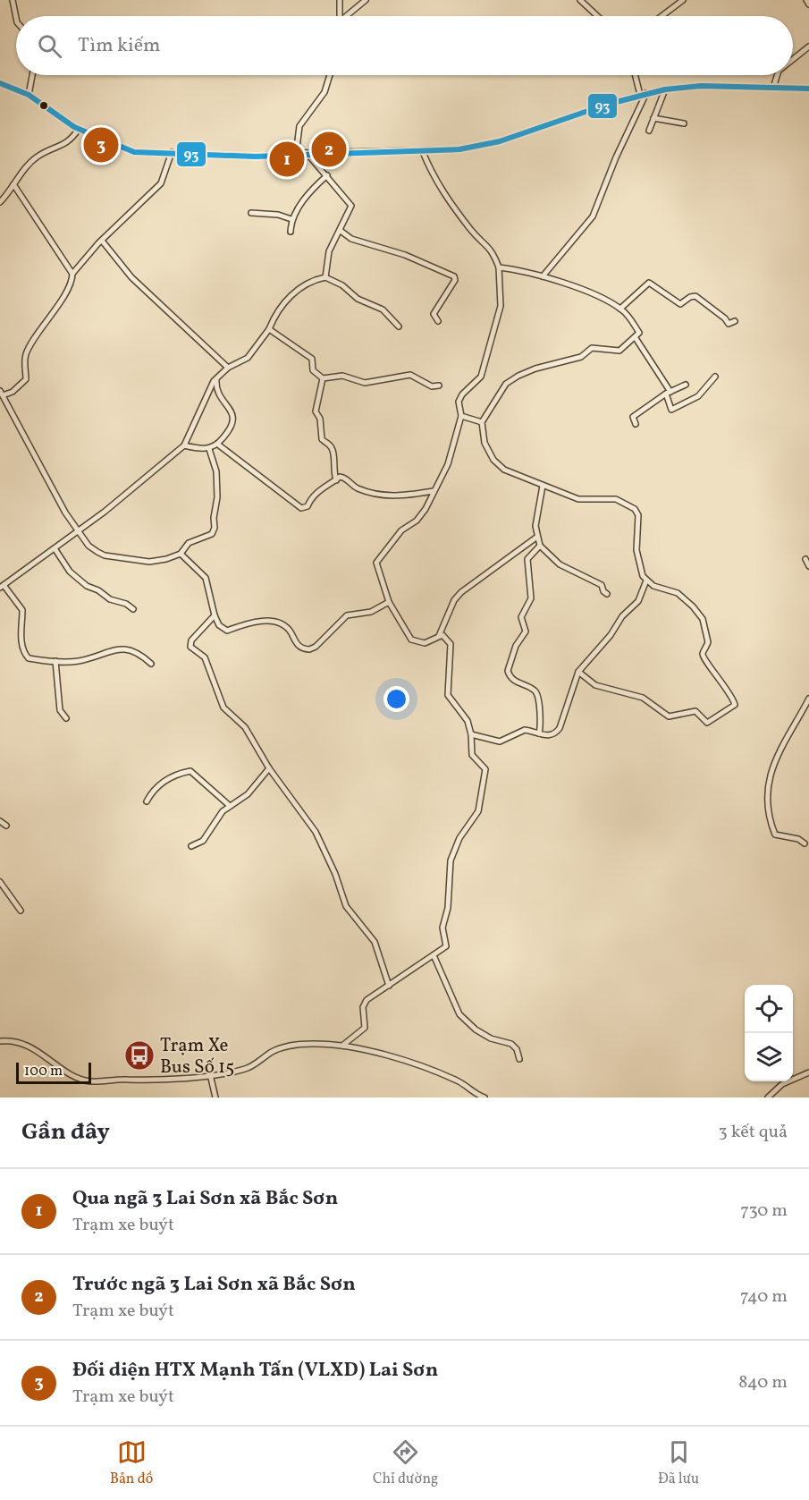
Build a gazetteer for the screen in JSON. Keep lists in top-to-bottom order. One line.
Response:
{"places":{"bus stop":["Trạm Xe Bus Số 15"]},"lines":["transit line 93"],"scale_bar":"100 m","page":{"search":"Tìm kiếm","pins":["3","2","1"],"scale":"100 m","heading":["Gần đây","3 kết quả"],"list":[{"mark":"1","name":"Qua ngã 3 Lai Sơn xã Bắc Sơn","note":"Trạm xe buýt","value":"730 m"},{"mark":"2","name":"Trước ngã 3 Lai Sơn xã Bắc Sơn","note":"Trạm xe buýt","value":"740 m"},{"mark":"3","name":"Đối diện HTX Mạnh Tấn (VLXD) Lai Sơn","note":"Trạm xe buýt","value":"840 m"}],"nav":["Bản đồ","Chỉ đường","Đã lưu"]}}
